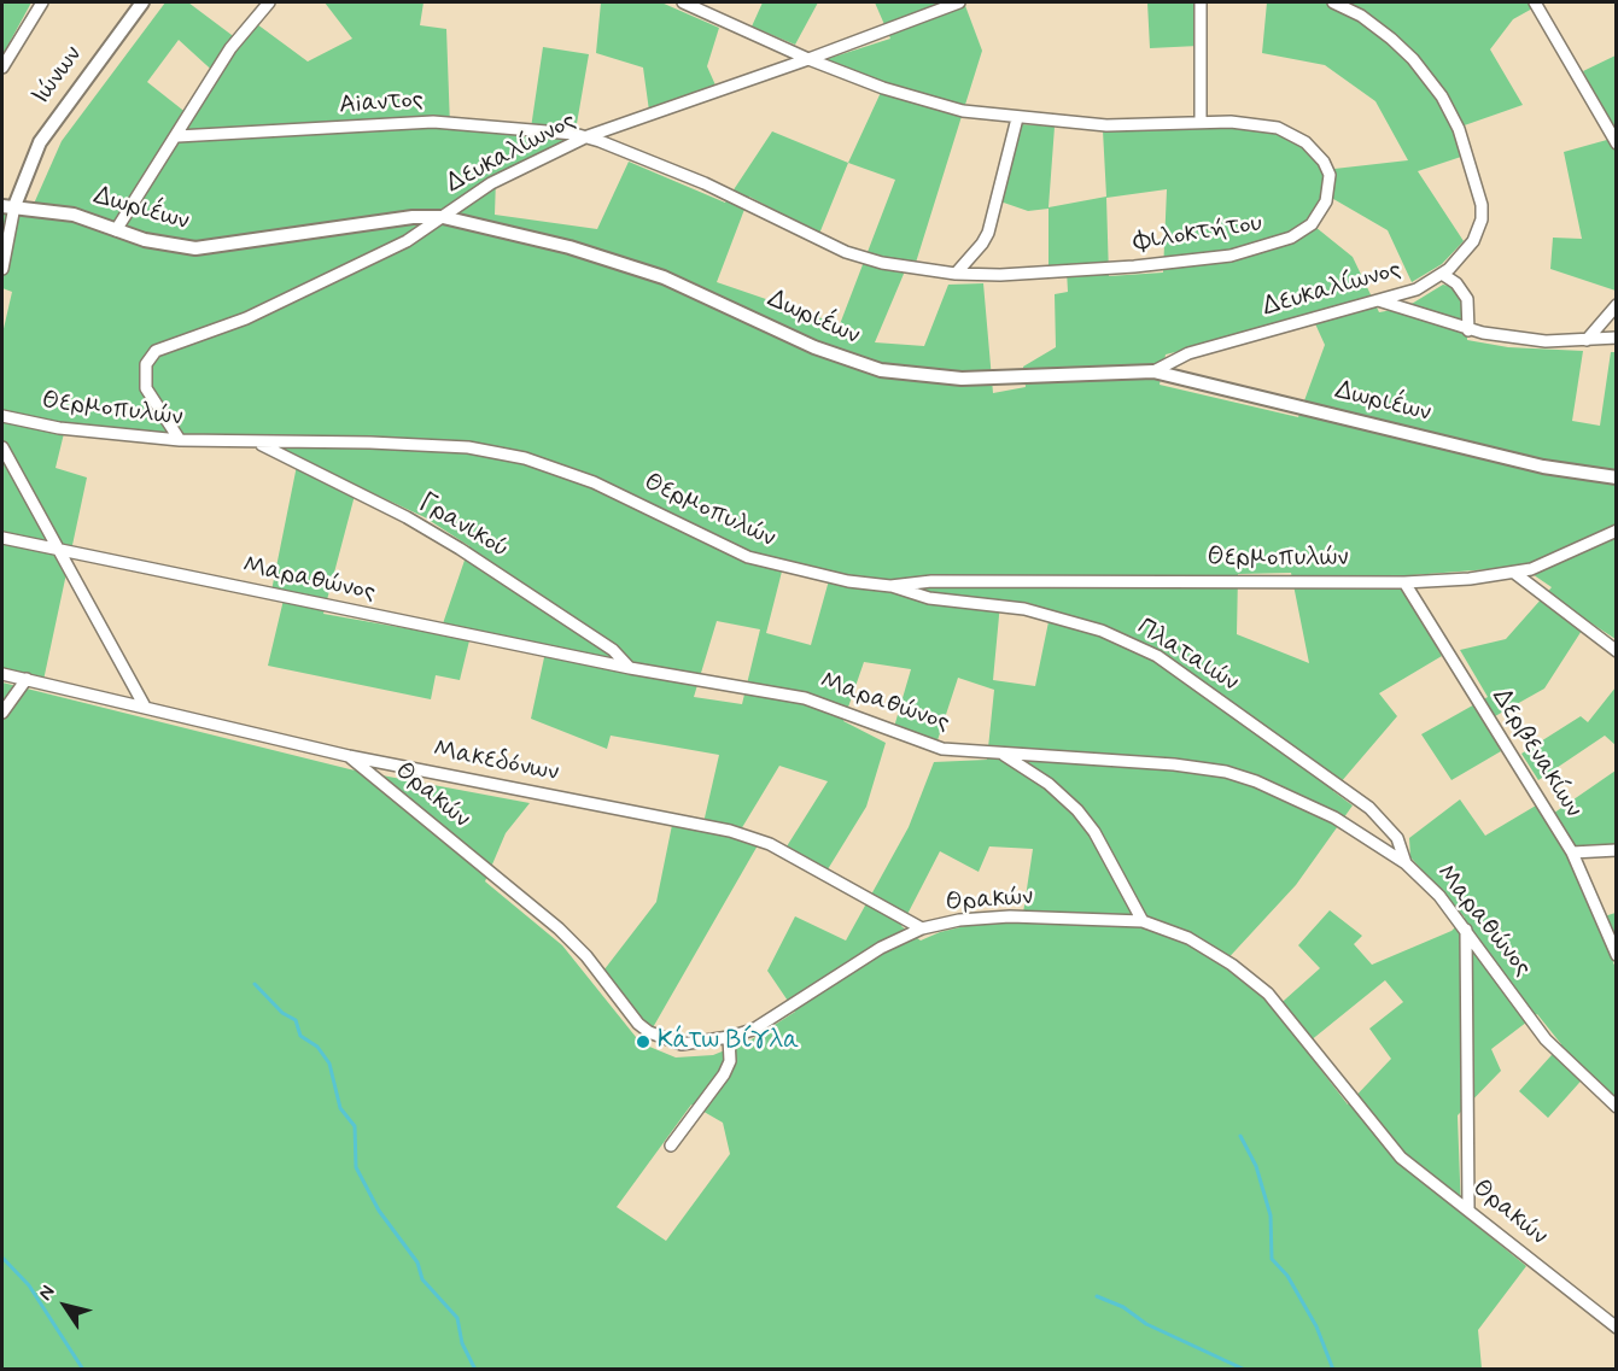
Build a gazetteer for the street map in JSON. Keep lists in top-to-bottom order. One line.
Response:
{"streets":{"street":["Ιώνων","Aiαντος","Δευκαλίωνος","Δωριέων","Φιλοκτήτου","Θερμοπυλών","Γρανικού","Μαραθώνος","Πλαταιών","Δερβενακίων","Μακεδόνων","Θρακών"]},"crossings":[["Ιώνων","Δωριέων"],["Aiαντος","Δευκαλίωνος"],["Aiαντος","Φιλοκτήτου"],["Δευκαλίωνος","Δωριέων"],["Δευκαλίωνος","Φιλοκτήτου"],["Δευκαλίωνος","Θερμοπυλών"],["Θερμοπυλών","Γρανικού"],["Θερμοπυλών","Πλαταιών"],["Θερμοπυλών","Δερβενακίων"],["Γρανικού","Μαραθώνος"],["Μαραθώνος","Πλαταιών"],["Μακεδόνων","Θρακών"]],"places":["Κάτω Βίγλα"],"north":"top left"}
